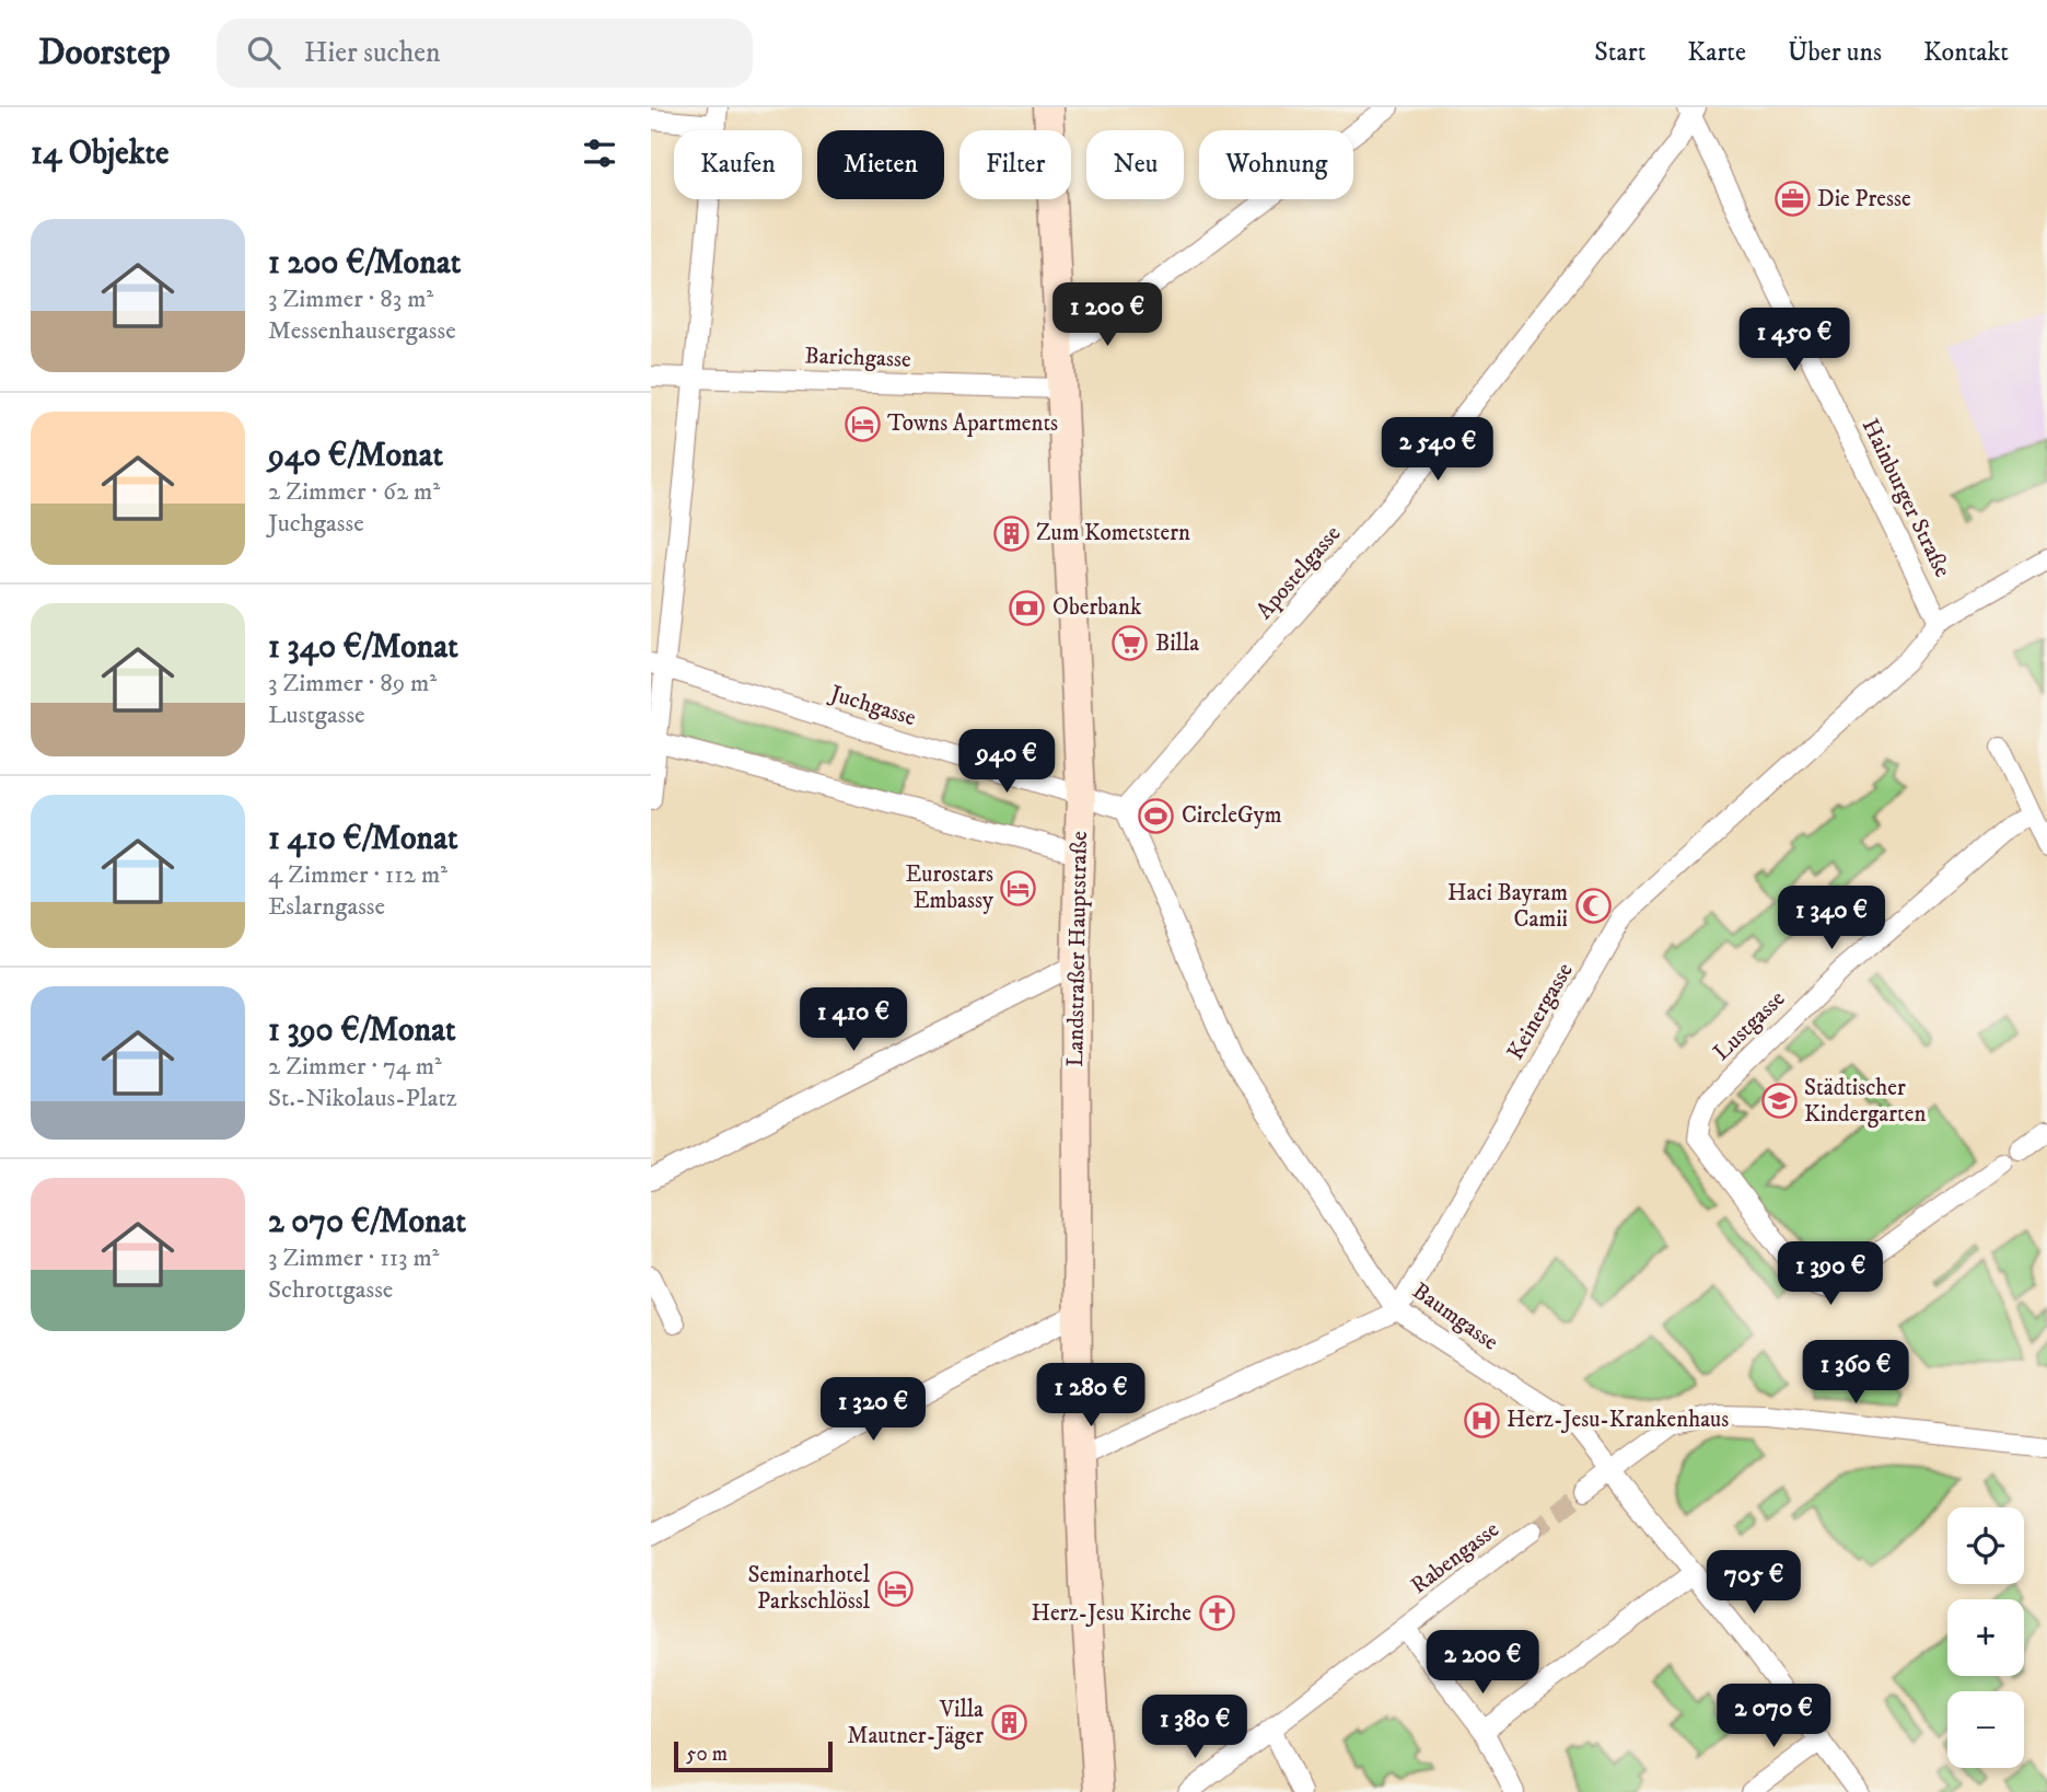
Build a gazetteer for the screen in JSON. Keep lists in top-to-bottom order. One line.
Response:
{"streets":{"main road":["Landstraßer Hauptstraße"],"street":["Barichgasse","Hainburger Straße","Apostelgasse","Juchgasse","Keinergasse","Lustgasse","Baumgasse","Rabengasse"]},"crossings":[["Barichgasse","Landstraßer Hauptstraße"],["Hainburger Straße","Apostelgasse"],["Hainburger Straße","Keinergasse"],["Apostelgasse","Baumgasse"],["Juchgasse","Landstraßer Hauptstraße"],["Keinergasse","Baumgasse"]],"places":{"office":["Die Presse"],"hotel":["Towns Apartments","Eurostars Embassy","Seminarhotel Parkschlössl"],"building":["Zum Kometstern","Villa Mautner-Jäger"],"bank":["Oberbank"],"supermarket":["Billa"],"sports":["CircleGym"],"mosque":["Haci Bayram Camii"],"school or university":["Städtischer Kindergarten"],"hospital":["Herz-Jesu-Krankenhaus"],"church":["Herz-Jesu Kirche"]},"scale_bar":"50 m","page":{"header":"Doorstep","search":"Hier suchen","nav":["Start","Karte","Über uns","Kontakt"],"heading":"14 Objekte","chip":["Kaufen","Mieten","Filter","Neu","Wohnung"],"list":[{"name":"1 200 €/Monat","note":"3 Zimmer · 83 m² · Messenhausergasse"},{"name":"940 €/Monat","note":"2 Zimmer · 62 m² · Juchgasse"},{"name":"1 340 €/Monat","note":"3 Zimmer · 89 m² · Lustgasse"},{"name":"1 410 €/Monat","note":"4 Zimmer · 112 m² · Eslarngasse"},{"name":"1 390 €/Monat","note":"2 Zimmer · 74 m² · St.-Nikolaus-Platz"},{"name":"2 070 €/Monat","note":"3 Zimmer · 113 m² · Schrottgasse"}],"price":["1 200 €","1 450 €","2 540 €","940 €","1 340 €","1 410 €","1 390 €","1 360 €","1 280 €","1 320 €","705 €","2 200 €","2 070 €","1 380 €"],"map_buttons":["+","−"],"scale":"50 m"}}
